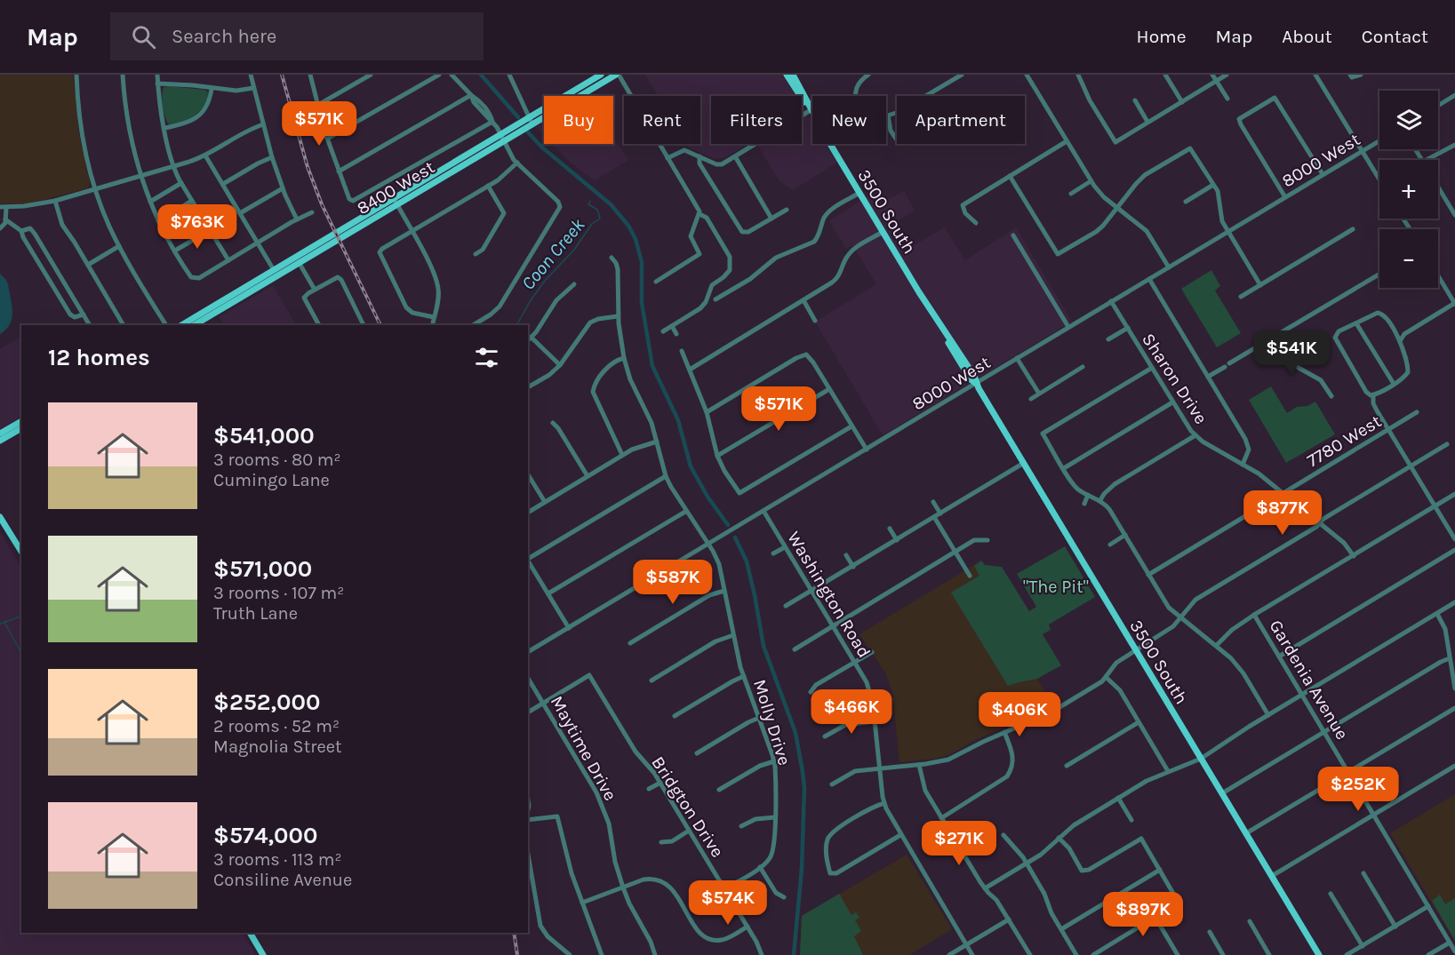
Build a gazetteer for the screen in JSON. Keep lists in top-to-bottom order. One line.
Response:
{"streets":{"main road":["8400 West","3500 South"],"street":["8000 West","Sharon Drive","7780 West","Washington Road","Gardenia Avenue","Molly Drive","Maytime Drive","Bridgton Drive"]},"crossings":[["8000 West","3500 South"],["8000 West","Sharon Drive"],["8000 West","Washington Road"],["8000 West","Molly Drive"],["Sharon Drive","7780 West"],["Molly Drive","Bridgton Drive"],["Maytime Drive","Bridgton Drive"]],"water":["Coon Creek"],"parks":["\"The Pit\""],"page":{"header":"Map","search":"Search here","nav":["Home","Map","About","Contact"],"map_buttons":["+","−"],"chip":["Buy","Rent","Filters","New","Apartment"],"price":["$571K","$763K","$541K","$571K","$877K","$587K","$466K","$406K","$252K","$271K","$574K","$897K"],"heading":"12 homes","list":[{"name":"$541,000","note":"3 rooms · 80 m² · Cumingo Lane"},{"name":"$571,000","note":"3 rooms · 107 m² · Truth Lane"},{"name":"$252,000","note":"2 rooms · 52 m² · Magnolia Street"},{"name":"$574,000","note":"3 rooms · 113 m² · Consiline Avenue"}]}}
